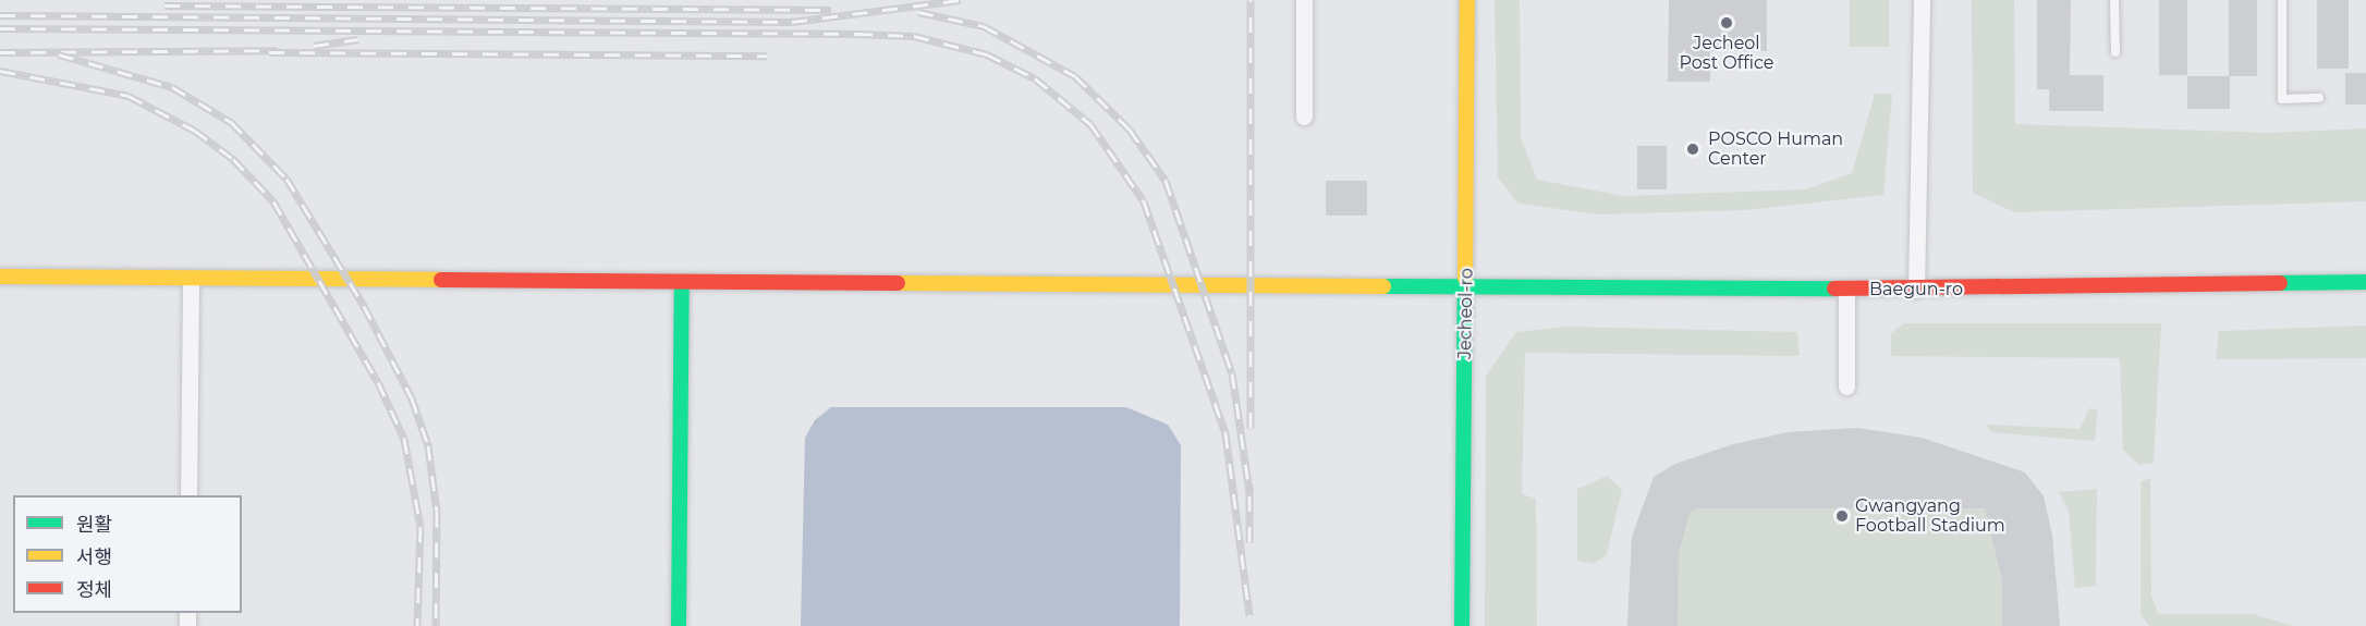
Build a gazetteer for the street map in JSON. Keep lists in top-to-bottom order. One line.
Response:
{"streets":{"street":["Baegun-ro","Jecheol-ro"]},"crossings":[["Baegun-ro","Jecheol-ro"]],"places":["Jecheol Post Office","POSCO Human Center","Gwangyang Football Stadium"],"legend":["원활","서행","정체"]}
